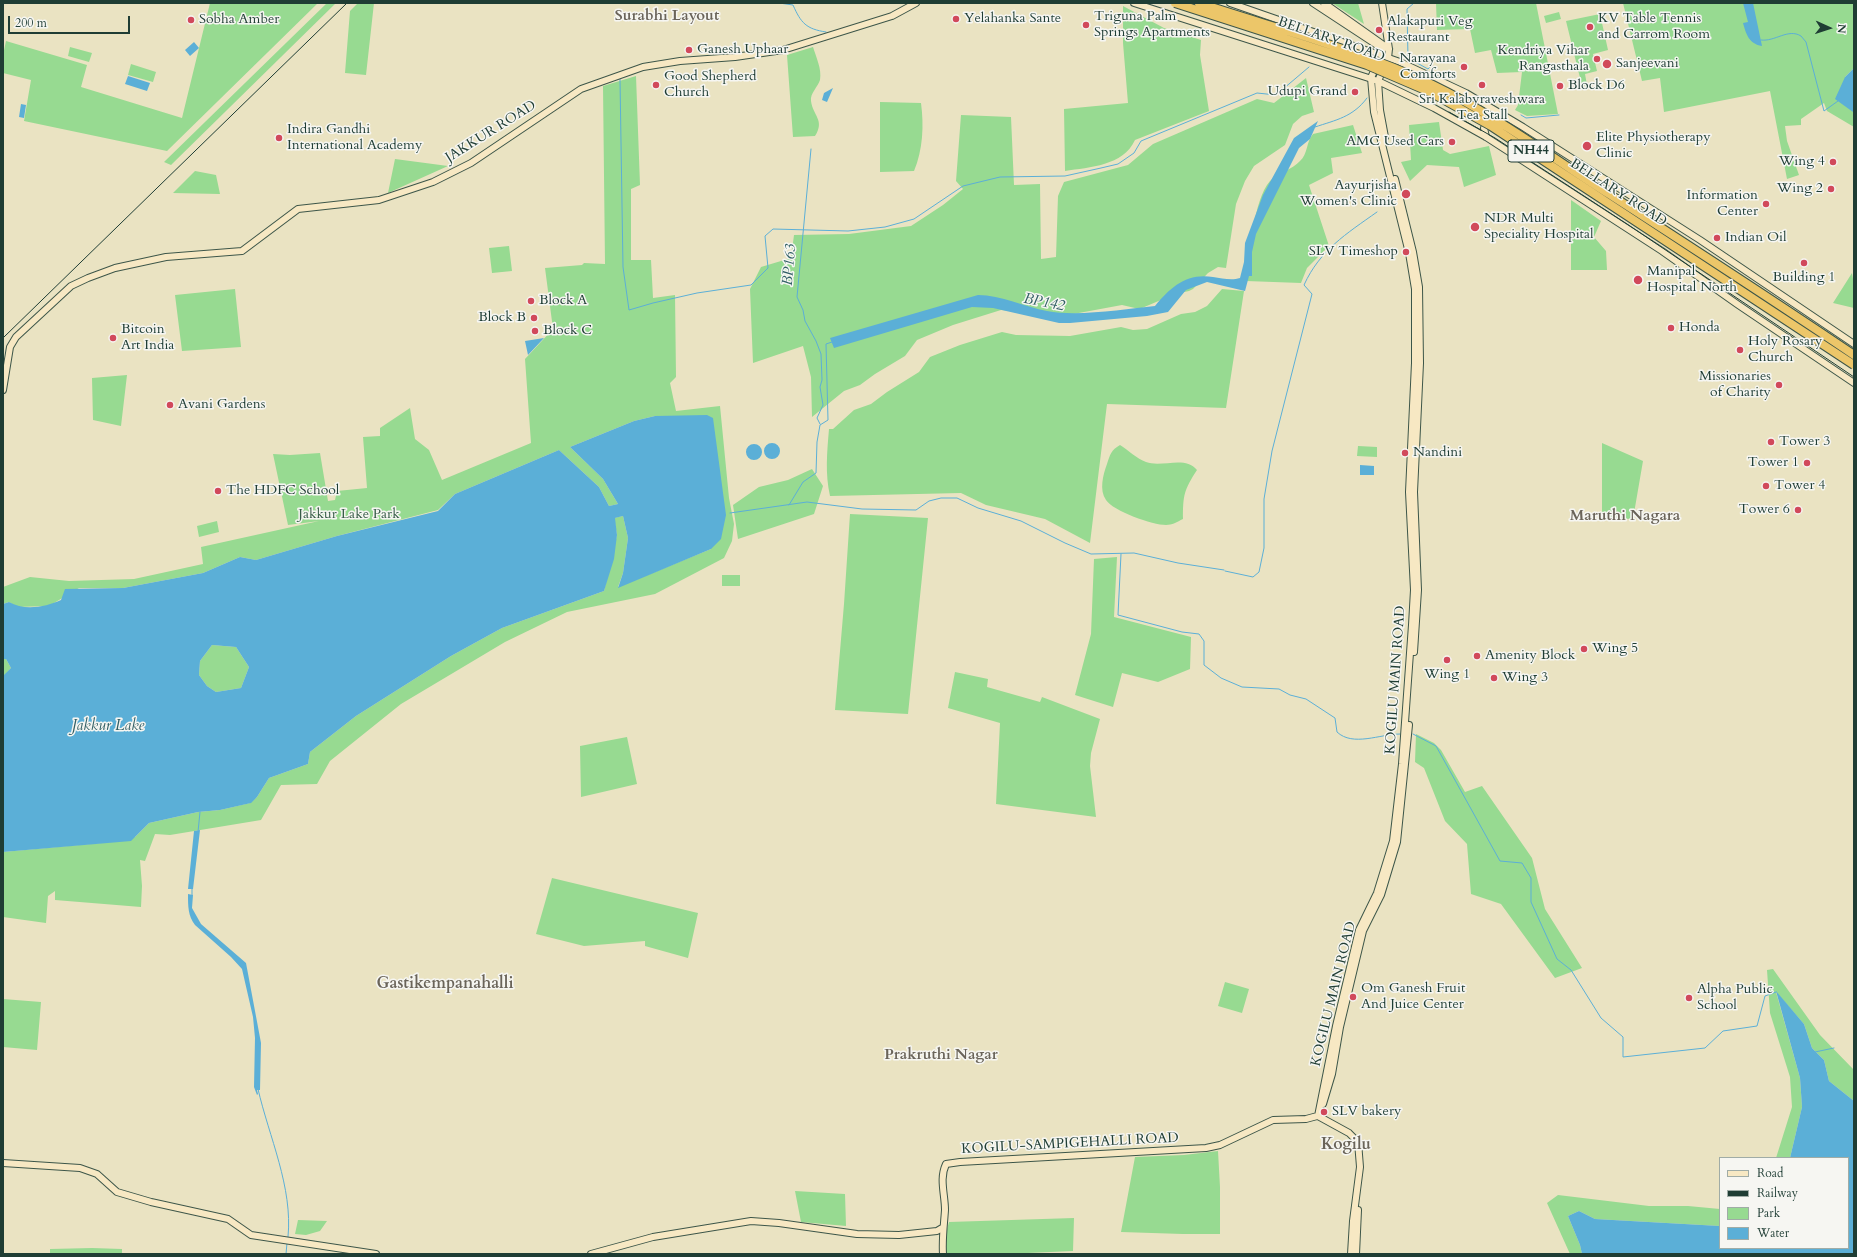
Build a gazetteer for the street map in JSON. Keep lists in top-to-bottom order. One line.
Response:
{"streets":{"highway":["BELLARY ROAD","NH44"],"main road":["JAKKUR ROAD","KOGILU MAIN ROAD","KOGILU-SAMPIGEHALLI ROAD"]},"crossings":[["KOGILU MAIN ROAD","KOGILU-SAMPIGEHALLI ROAD"]],"districts":["Surabhi Layout","Maruthi Nagara","Gastikempanahalli","Prakruthi Nagar","Kogilu"],"water":["BP163","BP142","Jakkur Lake"],"parks":["Jakkur Lake Park"],"places":["Yelahanka Sante","Sobha Amber","Triguna Palm Springs Apartments","KV Table Tennis and Carrom Room","Alakapuri Veg Restaurant","Ganesh Uphaar","Kendriya Vihar Rangasthala","Sanjeevani","Narayana Comforts","Good Shepherd Church","Sri Kalabyraveshwara Tea Stall","Block D6","Udupi Grand","Indira Gandhi International Academy","AMC Used Cars","Elite Physiotherapy Clinic","Wing 4","Wing 2","Aayurjisha Women's Clinic","Information Center","NDR Multi Speciality Hospital","Indian Oil","SLV Timeshop","Building 1","Manipal Hospital North","Block A","Block B","Honda","Block C","Bitcoin Art India","Holy Rosary Church","Missionaries of Charity","Avani Gardens","Tower 3","Nandini","Tower 1","Tower 4","The HDFC School","Tower 6","Wing 5","Amenity Block","Wing 1","Wing 3","Om Ganesh Fruit And Juice Center","Alpha Public School","SLV bakery"],"legend":["Road","Railway","Park","Water"],"scale_bar":"200 m","north":"right"}
